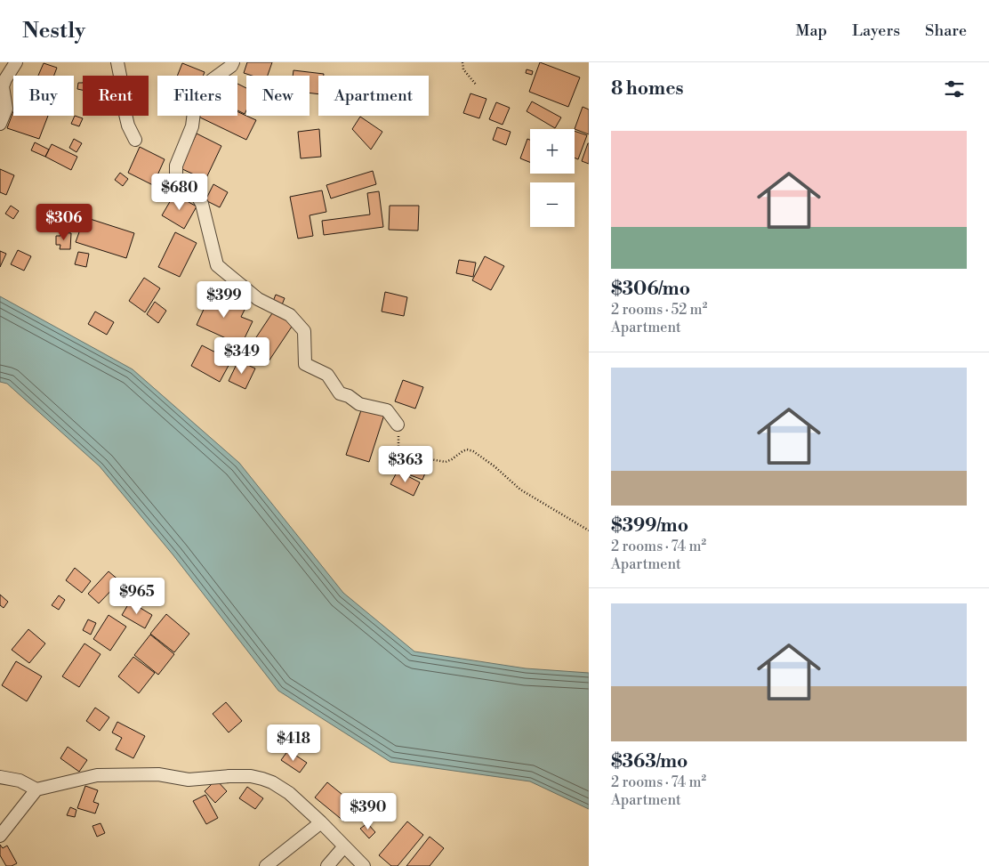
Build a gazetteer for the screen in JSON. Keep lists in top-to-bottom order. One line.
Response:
{"page":{"header":"Nestly","nav":["Map","Layers","Share"],"heading":"8 homes","chip":["Buy","Rent","Filters","New","Apartment"],"list":[{"name":"$306/mo","note":"2 rooms · 52 m² · Apartment"},{"name":"$399/mo","note":"2 rooms · 74 m² · Apartment"},{"name":"$363/mo","note":"2 rooms · 74 m² · Apartment"}],"map_buttons":["+","−"],"price":["$680","$306","$399","$349","$363","$965","$418","$390"]}}
